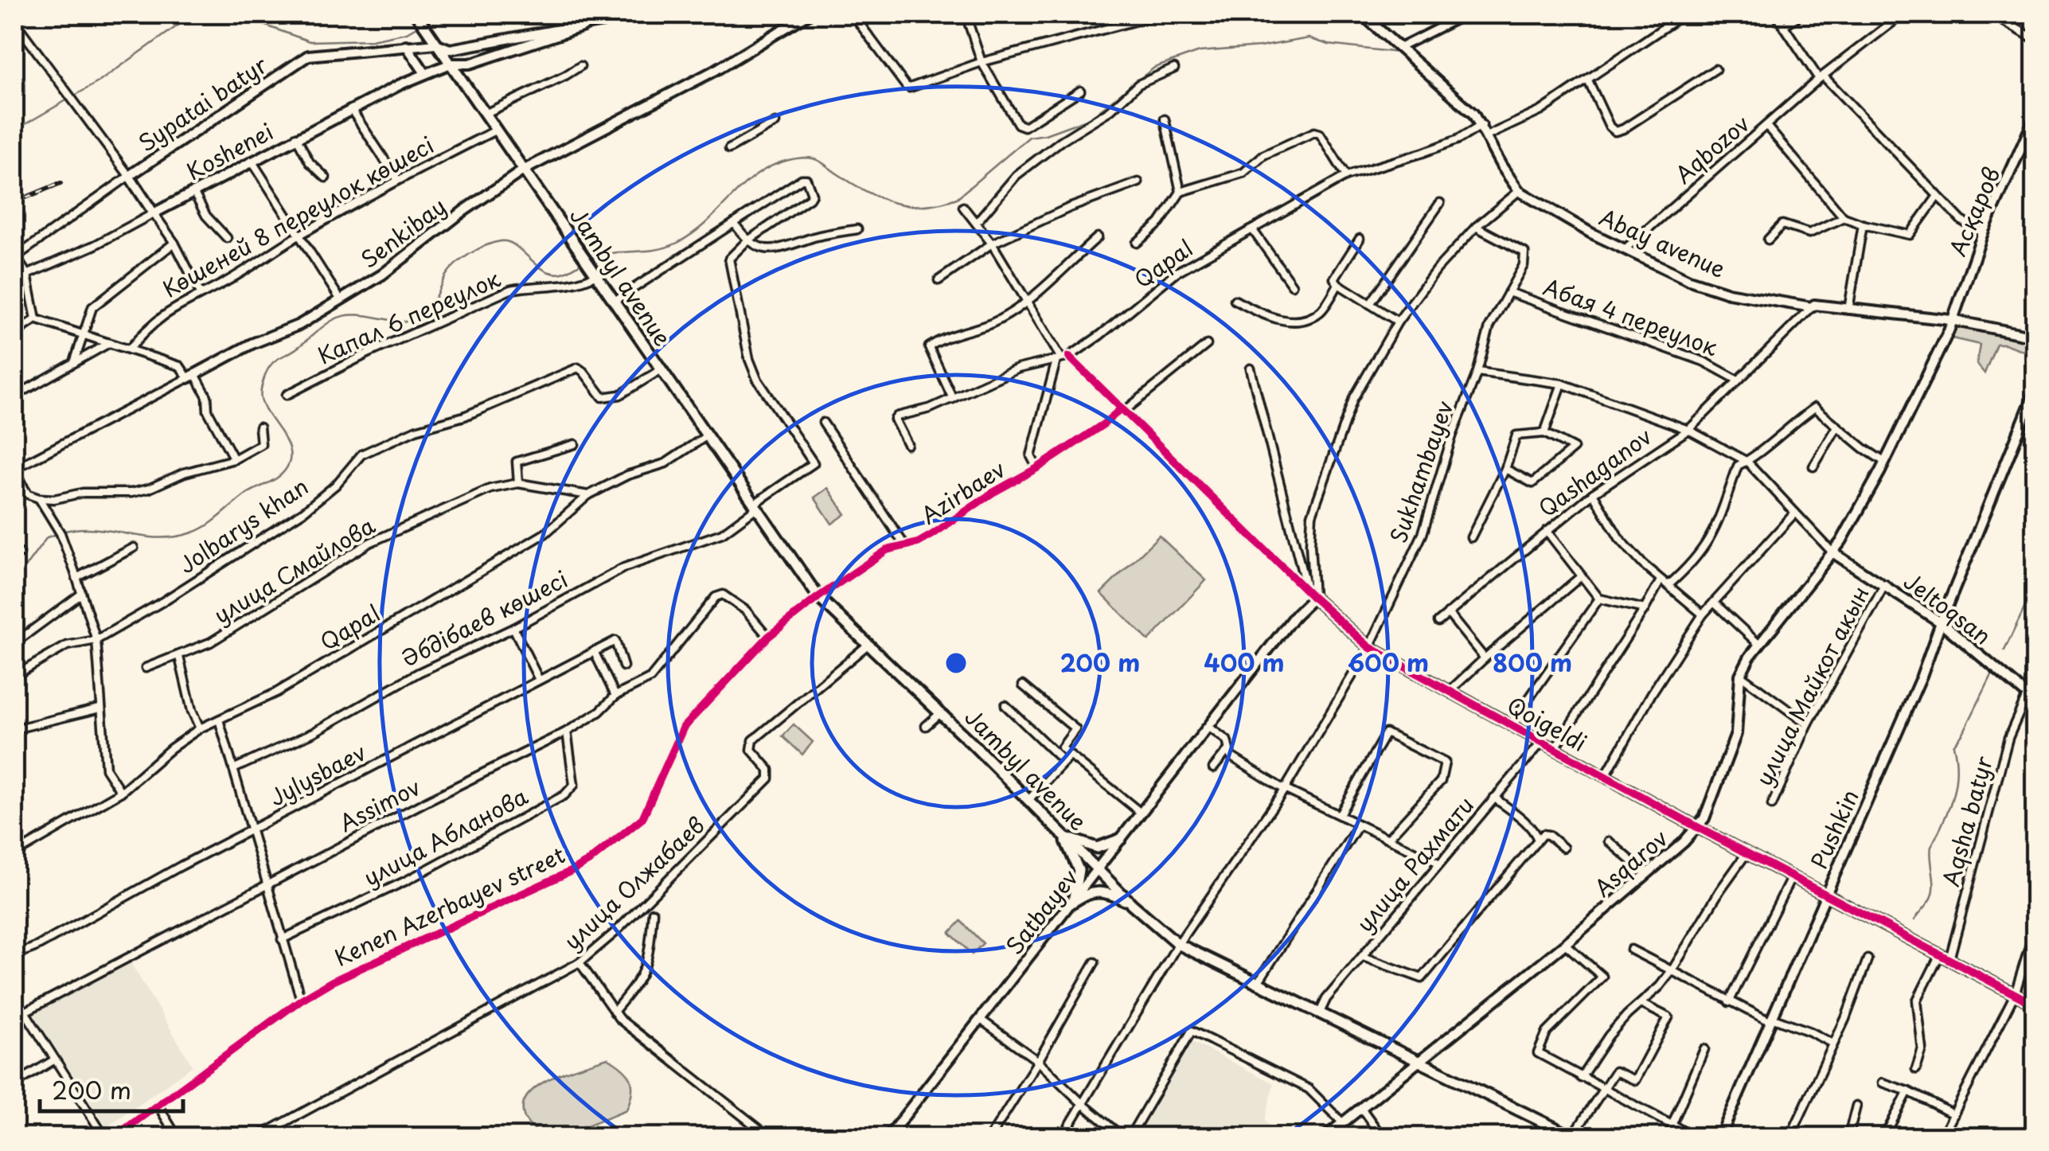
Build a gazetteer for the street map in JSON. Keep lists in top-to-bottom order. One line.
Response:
{"streets":{"main road":["Jambyl avenue"],"street":["Sypatai batyr","Aqbozov","Koshenei","Асқаров","Көшеней 8 переулок көшесі","Senkibay","Abay avenue","Qapal","Капал 6 переулок","Абая 4 переулок","Sukhambayev","Qashaganov","Azirbaev","Jolbarys khan","улица Смайлова","Jeltoqsan","Әбдібаев көшесі","улица Майкот акын","Qoigeldi","Jylysbaev","Assimov","Aqsha batyr","Pushkin","улица Абланова","Asqarov","улица Рахмати","улица Олжабаев","Kenen Azerbayev street","Satbayev"]},"crossings":[["Sypatai batyr","Koshenei"],["Sypatai batyr","Jambyl avenue"],["Aqbozov","Abay avenue"],["Koshenei","Jambyl avenue"],["Асқаров","Abay avenue"],["Асқаров","Asqarov"],["Көшеней 8 переулок көшесі","Jambyl avenue"],["Senkibay","Jambyl avenue"],["Abay avenue","Qapal"],["Abay avenue","Qashaganov"],["Abay avenue","Asqarov"],["Qapal","Jambyl avenue"],["Qapal","улица Смайлова"],["Qapal","Qoigeldi"],["Jambyl avenue","Капал 6 переулок"],["Jambyl avenue","Sukhambayev"],["Jambyl avenue","Azirbaev"],["Jambyl avenue","Jolbarys khan"],["Jambyl avenue","Әбдібаев көшесі"],["Jambyl avenue","Asqarov"],["Jambyl avenue","улица Рахмати"],["Jambyl avenue","улица Олжабаев"],["Jambyl avenue","Kenen Azerbayev street"],["Jambyl avenue","Satbayev"],["Абая 4 переулок","Sukhambayev"],["Абая 4 переулок","Qashaganov"],["Sukhambayev","Qoigeldi"],["Azirbaev","Qoigeldi"],["Azirbaev","Kenen Azerbayev street"],["Jeltoqsan","улица Майкот акын"],["Jeltoqsan","Aqsha batyr"],["Jeltoqsan","Pushkin"],["Jeltoqsan","Asqarov"],["Qoigeldi","Aqsha batyr"],["Qoigeldi","Pushkin"],["Qoigeldi","Asqarov"],["Qoigeldi","улица Рахмати"],["Qoigeldi","Satbayev"],["Assimov","улица Абланова"],["Assimov","Kenen Azerbayev street"]],"scale_bar":"200 m","rings":["200 m","400 m","600 m","800 m"]}
